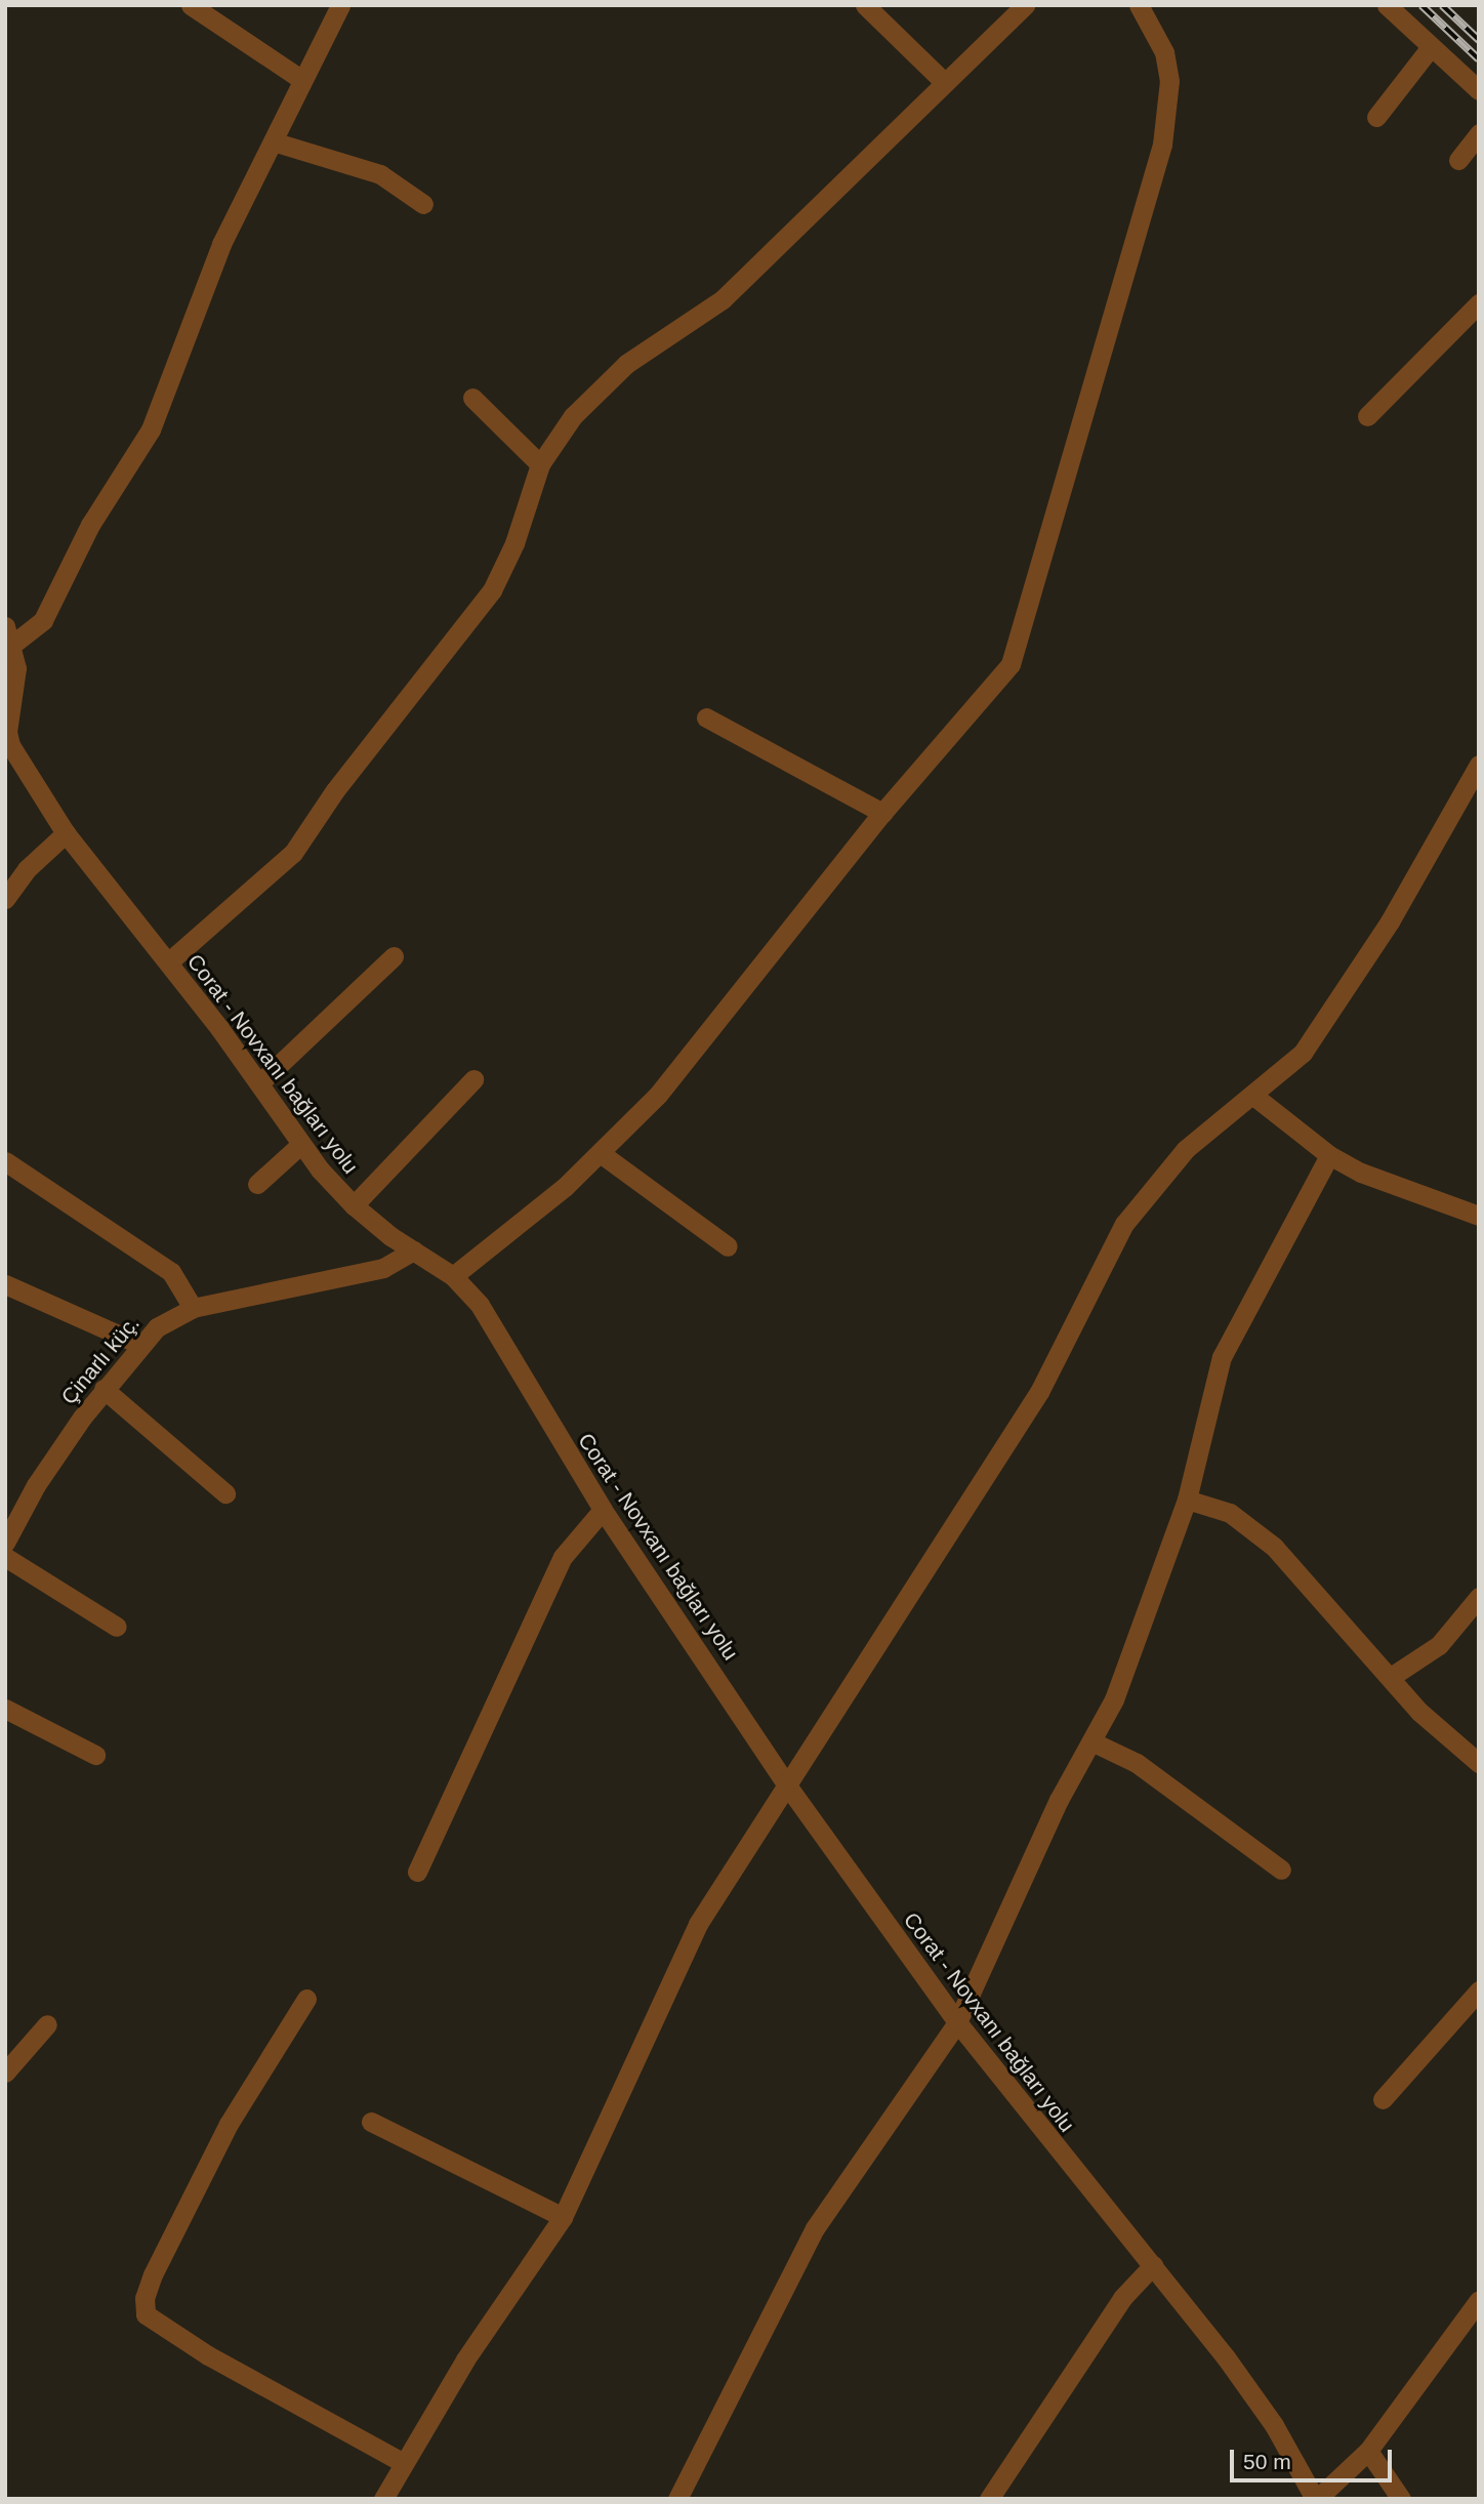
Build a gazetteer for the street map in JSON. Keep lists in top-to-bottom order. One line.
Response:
{"streets":{"street":["Corat - Novxanı bağları yolu","Çinarlı küç."]},"crossings":[["Corat - Novxanı bağları yolu","Çinarlı küç."]],"scale_bar":"50 m"}
